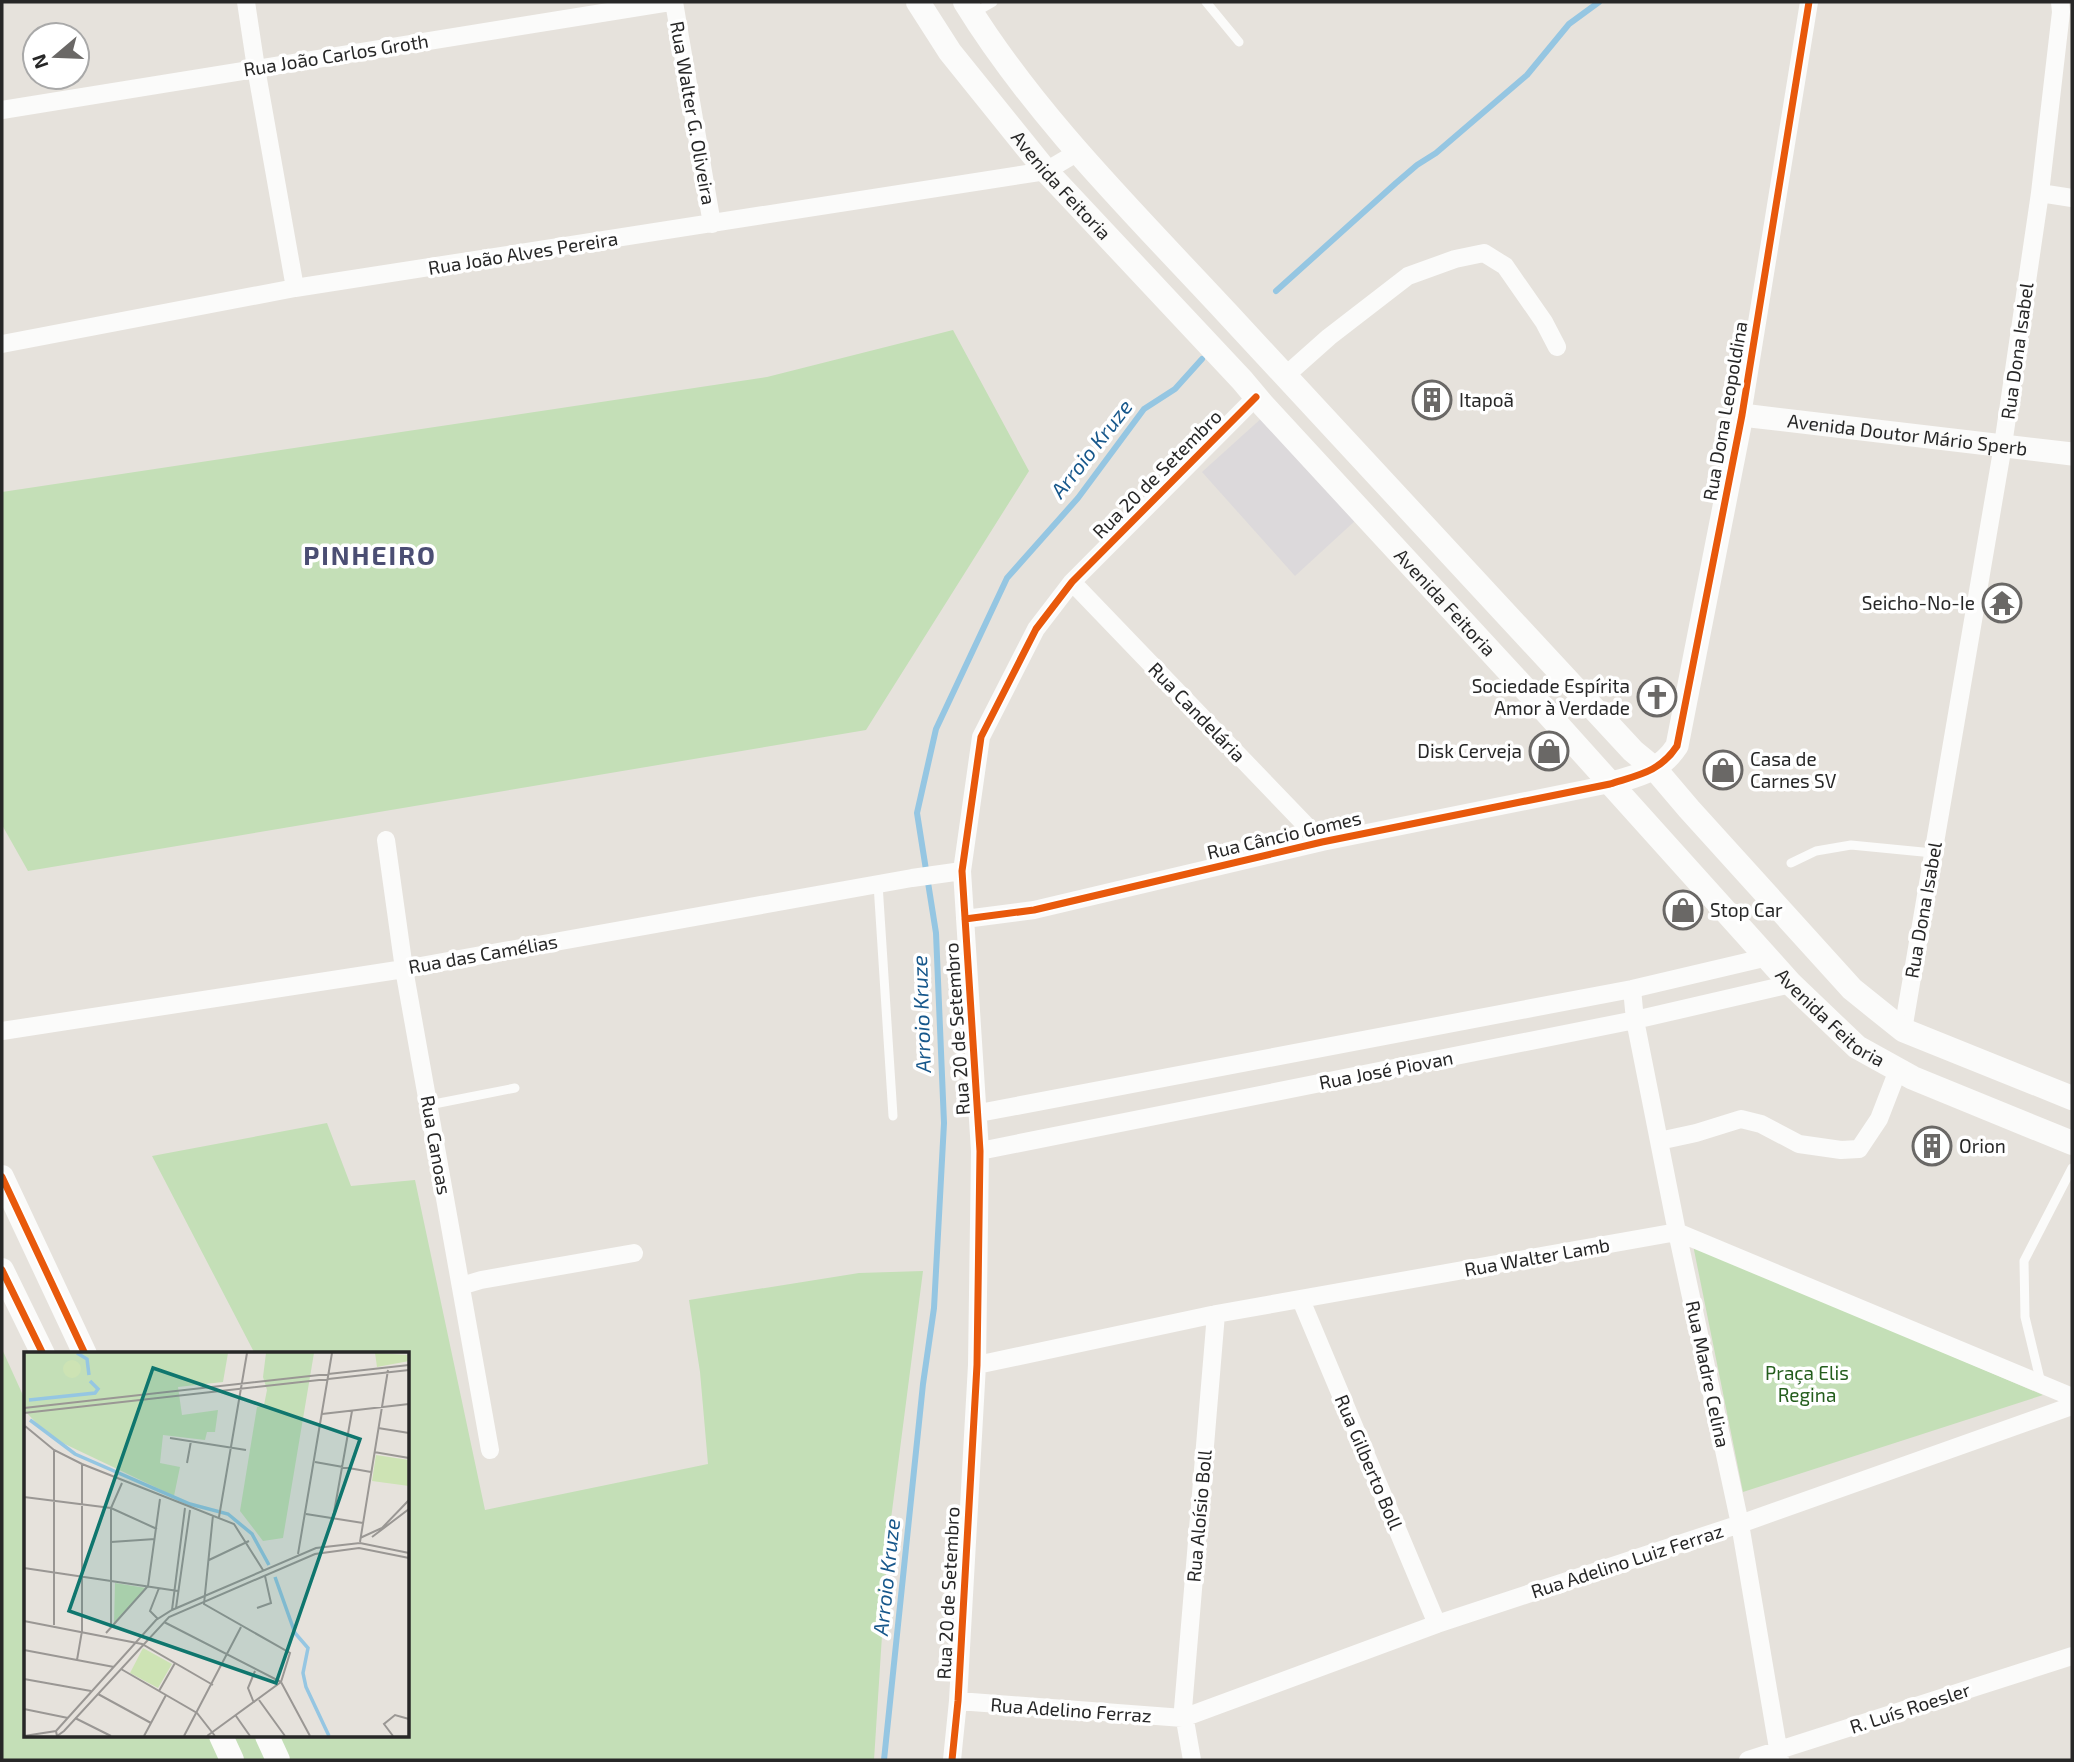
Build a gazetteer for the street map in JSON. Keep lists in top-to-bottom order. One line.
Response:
{"streets":{"main road":["Avenida Feitoria"],"street":["Rua João Carlos Groth","Rua Walter G. Oliveira","Rua João Alves Pereira","Rua Dona Isabel","Rua Dona Leopoldina","Avenida Doutor Mário Sperb","Rua 20 de Setembro","Rua Candelária","Rua Câncio Gomes","Rua das Camélias","Rua José Piovan","Rua Canoas","Rua Walter Lamb","Rua Madre Celina","Rua Gilberto Boll","Rua Aloísio Boll","Rua Adelino Luiz Ferraz","R. Luís Roesler","Rua Adelino Ferraz"]},"crossings":[["Rua João Carlos Groth","Rua Walter G. Oliveira"],["Rua Walter G. Oliveira","Rua João Alves Pereira"],["Avenida Feitoria","Rua João Alves Pereira"],["Avenida Feitoria","Rua Dona Isabel"],["Avenida Feitoria","Rua Dona Leopoldina"],["Avenida Feitoria","Rua 20 de Setembro"],["Avenida Feitoria","Rua Câncio Gomes"],["Avenida Feitoria","Rua José Piovan"],["Rua Dona Isabel","Avenida Doutor Mário Sperb"],["Rua Dona Leopoldina","Avenida Doutor Mário Sperb"],["Rua 20 de Setembro","Rua Candelária"],["Rua 20 de Setembro","Rua Câncio Gomes"],["Rua 20 de Setembro","Rua das Camélias"],["Rua 20 de Setembro","Rua José Piovan"],["Rua 20 de Setembro","Rua Walter Lamb"],["Rua 20 de Setembro","Rua Adelino Ferraz"],["Rua Candelária","Rua Câncio Gomes"],["Rua das Camélias","Rua Canoas"],["Rua José Piovan","Rua Madre Celina"],["Rua Walter Lamb","Rua Madre Celina"],["Rua Walter Lamb","Rua Gilberto Boll"],["Rua Walter Lamb","Rua Aloísio Boll"],["Rua Madre Celina","Rua Adelino Luiz Ferraz"],["Rua Madre Celina","R. Luís Roesler"],["Rua Gilberto Boll","Rua Adelino Luiz Ferraz"],["Rua Aloísio Boll","Rua Adelino Luiz Ferraz"],["Rua Aloísio Boll","Rua Adelino Ferraz"],["Rua Adelino Luiz Ferraz","Rua Adelino Ferraz"]],"districts":["PINHEIRO"],"water":["Arroio Kruze"],"parks":["Praça Elis Regina"],"places":{"building":["Itapoã","Orion"],"temple":["Seicho-No-Ie"],"church":["Sociedade Espírita Amor à Verdade"],"shop":["Disk Cerveja","Casa de Carnes SV","Stop Car"]},"north":"left"}
